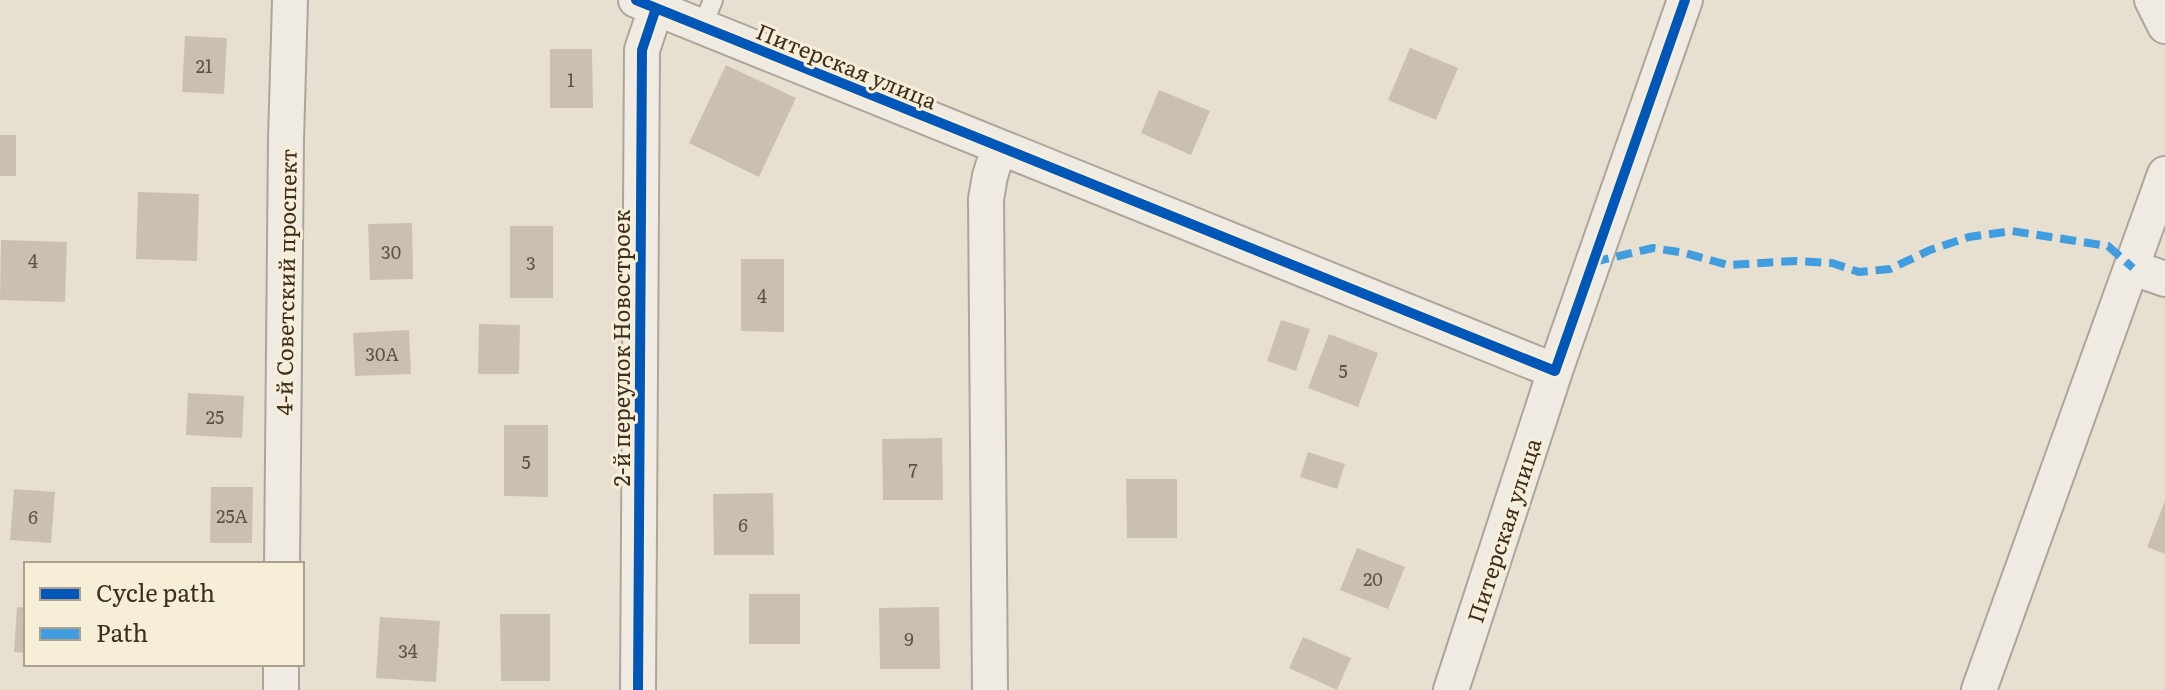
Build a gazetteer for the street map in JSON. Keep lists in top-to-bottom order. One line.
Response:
{"streets":{"street":["Питерская улица","4-й Советский проспект","2-й переулок Новостроек"]},"crossings":[["Питерская улица","2-й переулок Новостроек"]],"house_numbers":["21","1","30","4","3","4","30А","5","25","5","7","25А","6","6","20","9","34"],"legend":["Cycle path","Path"]}
